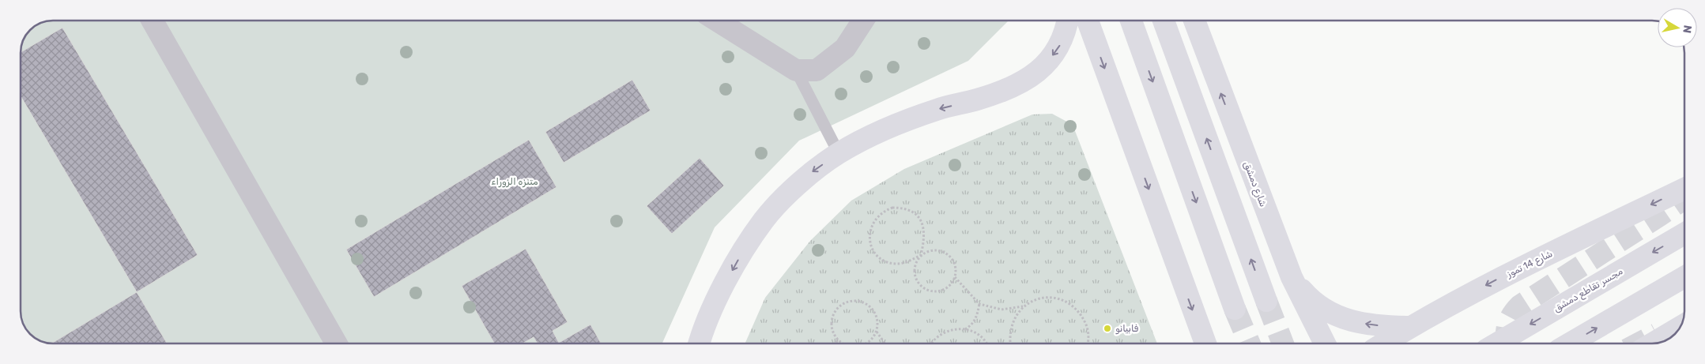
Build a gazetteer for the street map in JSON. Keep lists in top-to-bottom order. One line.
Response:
{"streets":{"main road":["شارع دمشق","شارع 14 تموز","مجسر تقاطع دمشق"]},"parks":["متنزه الزوراء"],"places":["فابيانو"],"north":"right"}
